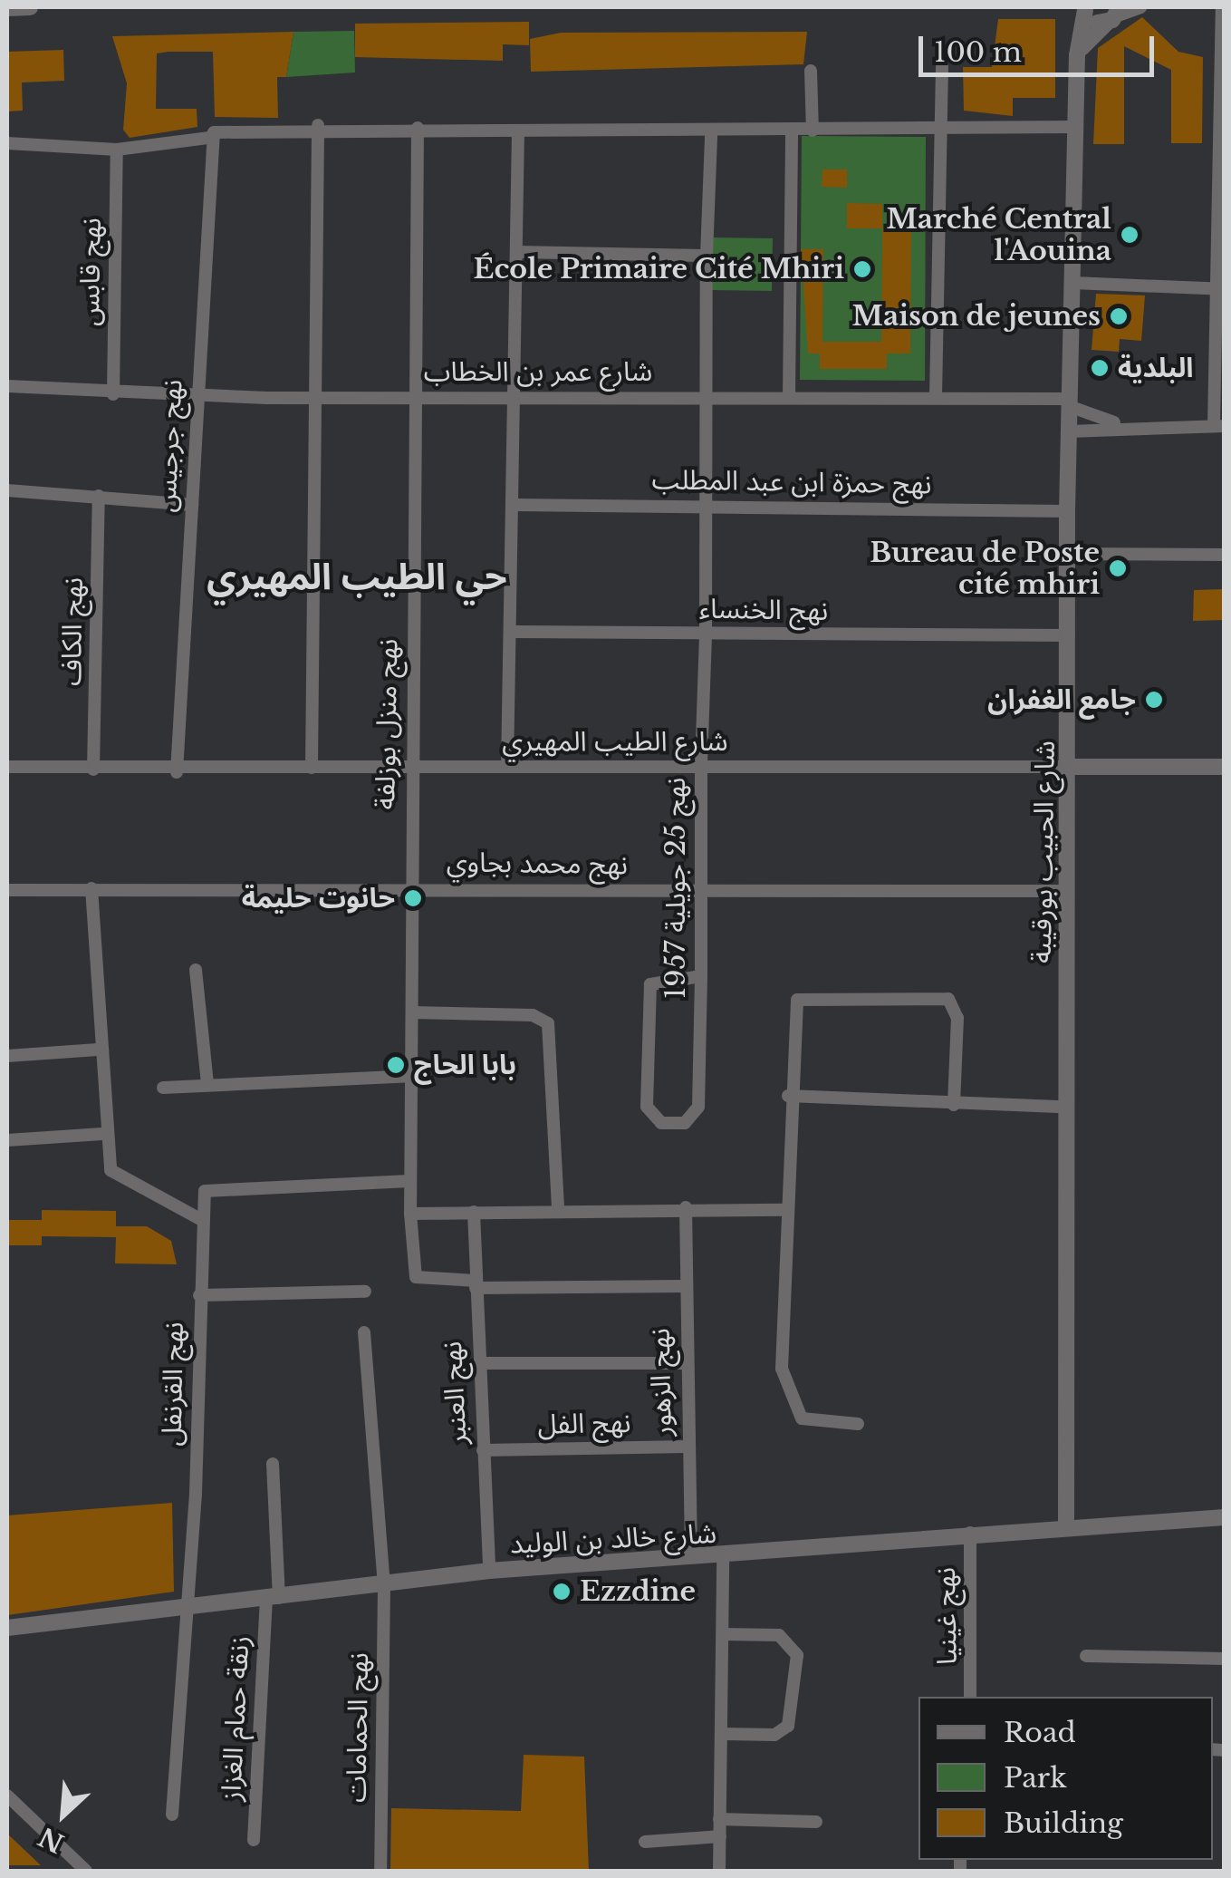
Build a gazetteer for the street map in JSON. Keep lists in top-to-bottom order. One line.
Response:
{"streets":{"street":["نهج قابس","شارع عمر بن الخطاب","نهج جرجيس","نهج حمزة ابن عبد المطلب","نهج الخنساء","نهج الكاف","نهج منزل بوزلفة","شارع الطيب المهيري","شارع الحبيب بورقيبة","نهج محمد بجاوي","نهج 25 جويلية 1957","نهج الزهور","نهج القرنفل","نهج العنبر","نهج الفل","شارع خالد بن الوليد","نهج غينيا","زنقة حمام الغزاز","نهج الحمامات"]},"crossings":[["نهج قابس","شارع عمر بن الخطاب"],["شارع عمر بن الخطاب","نهج جرجيس"],["شارع عمر بن الخطاب","نهج منزل بوزلفة"],["شارع عمر بن الخطاب","شارع الحبيب بورقيبة"],["شارع عمر بن الخطاب","نهج 25 جويلية 1957"],["نهج جرجيس","شارع الطيب المهيري"],["نهج حمزة ابن عبد المطلب","شارع الحبيب بورقيبة"],["نهج حمزة ابن عبد المطلب","نهج 25 جويلية 1957"],["نهج الخنساء","شارع الحبيب بورقيبة"],["نهج الخنساء","نهج 25 جويلية 1957"],["نهج الكاف","شارع الطيب المهيري"],["نهج منزل بوزلفة","شارع الطيب المهيري"],["نهج منزل بوزلفة","نهج محمد بجاوي"],["نهج منزل بوزلفة","نهج القرنفل"],["نهج منزل بوزلفة","نهج العنبر"],["شارع الطيب المهيري","شارع الحبيب بورقيبة"],["شارع الطيب المهيري","نهج 25 جويلية 1957"],["شارع الحبيب بورقيبة","نهج محمد بجاوي"],["شارع الحبيب بورقيبة","شارع خالد بن الوليد"],["نهج محمد بجاوي","نهج 25 جويلية 1957"],["نهج الزهور","نهج الفل"],["نهج الزهور","شارع خالد بن الوليد"],["نهج القرنفل","شارع خالد بن الوليد"],["نهج العنبر","نهج الفل"],["نهج العنبر","شارع خالد بن الوليد"],["شارع خالد بن الوليد","نهج غينيا"],["شارع خالد بن الوليد","زنقة حمام الغزاز"],["شارع خالد بن الوليد","نهج الحمامات"]],"districts":["حي الطيب المهيري"],"places":["Marché Central l'Aouina","École Primaire Cité Mhiri","Maison de jeunes","البلدية","Bureau de Poste cité mhiri","جامع الغفران","حانوت حليمة","بابا الحاج","Ezzdine"],"legend":["Road","Park","Building"],"scale_bar":"100 m","north":"bottom left"}
